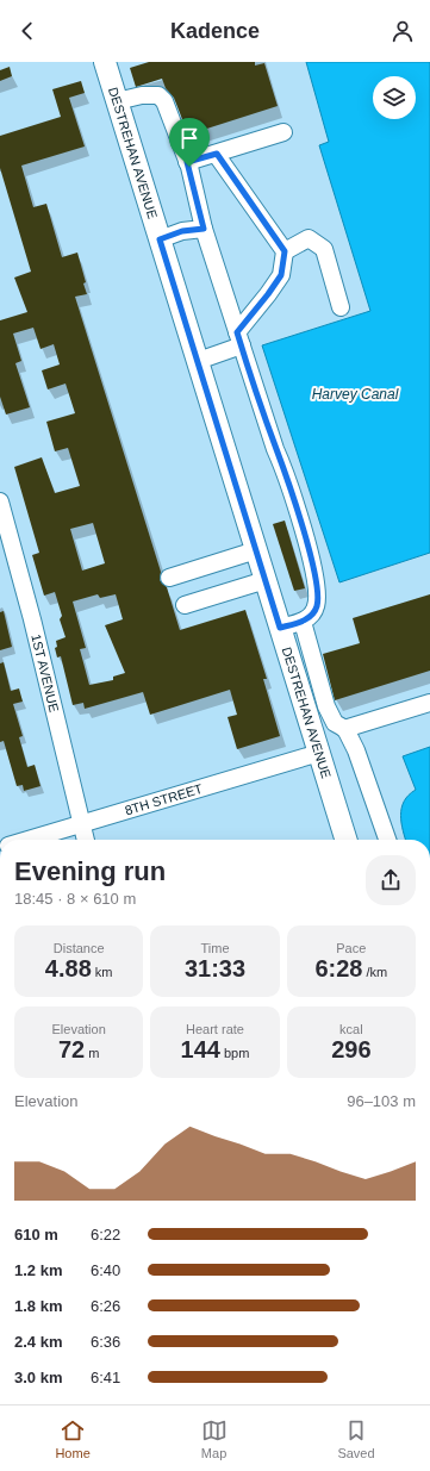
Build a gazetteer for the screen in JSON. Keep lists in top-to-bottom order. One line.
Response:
{"streets":{"main road":["DESTREHAN AVENUE"],"street":["1ST AVENUE","8TH STREET"]},"crossings":[["DESTREHAN AVENUE","8TH STREET"],["1ST AVENUE","8TH STREET"]],"water":["Harvey Canal"],"page":{"header":"Kadence","heading":["Evening run","18:45 · 8 × 610 m"],"stats":[["Distance","4.88 km"],["Time","31:33"],["Pace","6:28 /km"],["Elevation","72 m"],["Heart rate","144 bpm"],["kcal","296"]],"chart":["Elevation","96–103 m"],"list":[{"name":"610 m","note":"6:22"},{"name":"1.2 km","note":"6:40"},{"name":"1.8 km","note":"6:26"},{"name":"2.4 km","note":"6:36"},{"name":"3.0 km","note":"6:41"}],"tabs":["Home","Map","Saved"]}}
